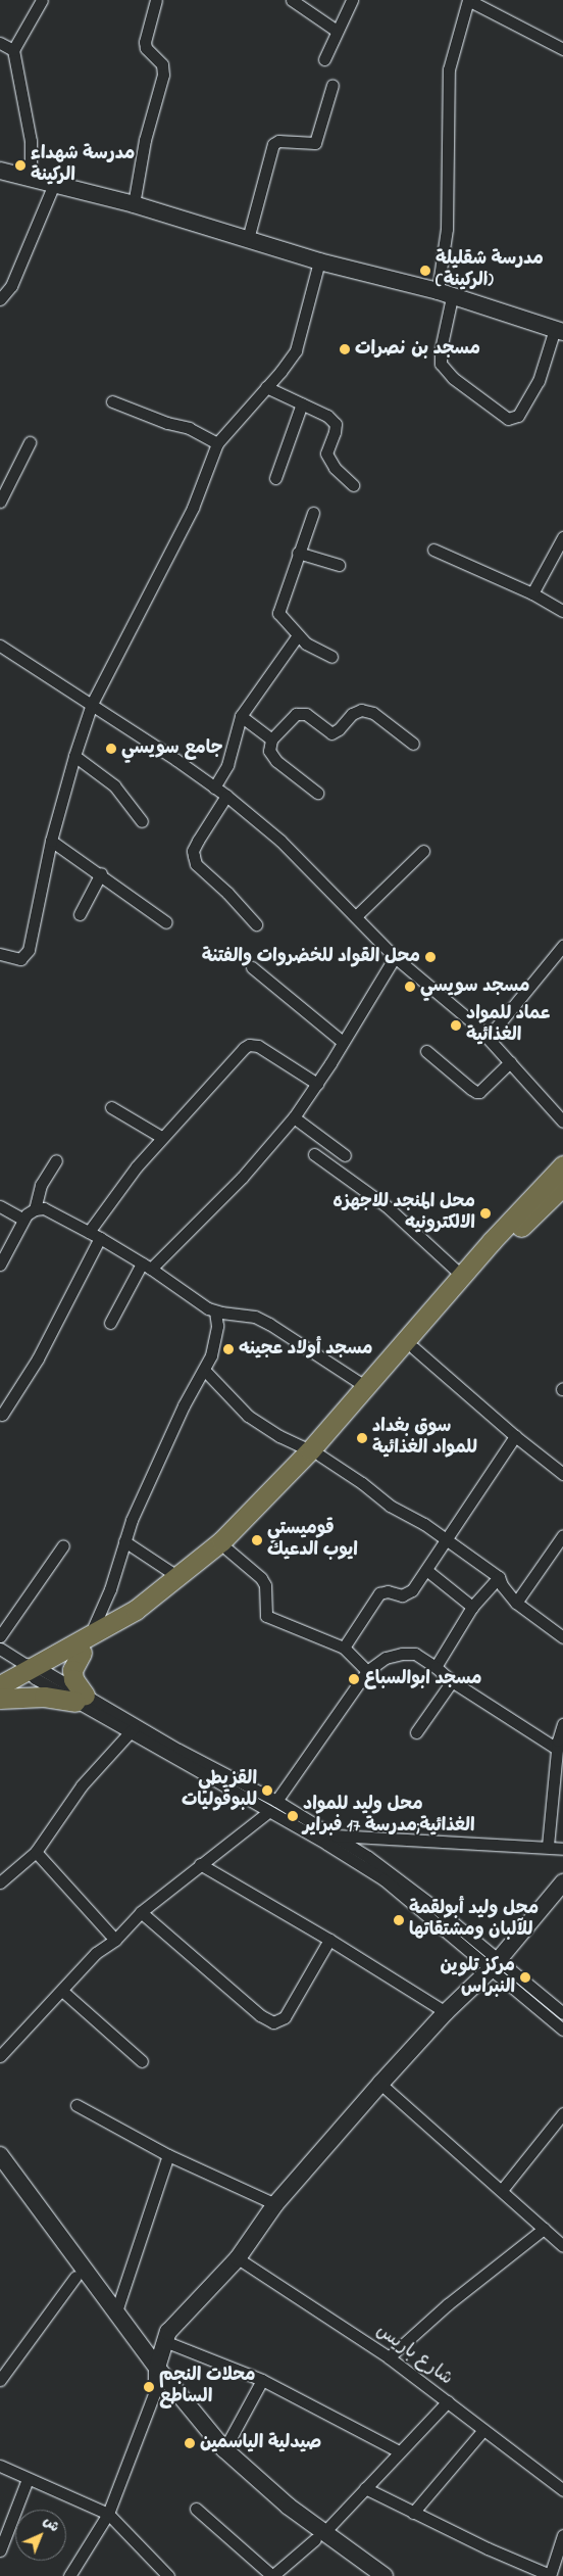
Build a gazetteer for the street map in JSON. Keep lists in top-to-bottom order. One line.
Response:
{"streets":{"street":["شارع باريس"]},"places":["مدرسة شهداء الركينة","مدرسة شقليلة (الركينة)","مسجد بن نصرات","جامع سويسي","محل القواد للخضروات والفتنة","مسجد سويسي","عماد للمواد الغذائية","محل المنجد للاجهزه الالكترونيه","مسجد أولاد عجينه","سوق بغداد للمواد الغذائية","قوميستي ايوب الدعيك","مسجد ابوالسباع","القزيطي للبوقوليات","محل وليد للمواد الغذائية;مدرسة 17 فبراير","محل وليد أبولقمة للآلبان ومشتقاتها","مركز تلوين النبراس","محلات النجم الساطع","صيدلية الياسمين"],"north":"top right"}
